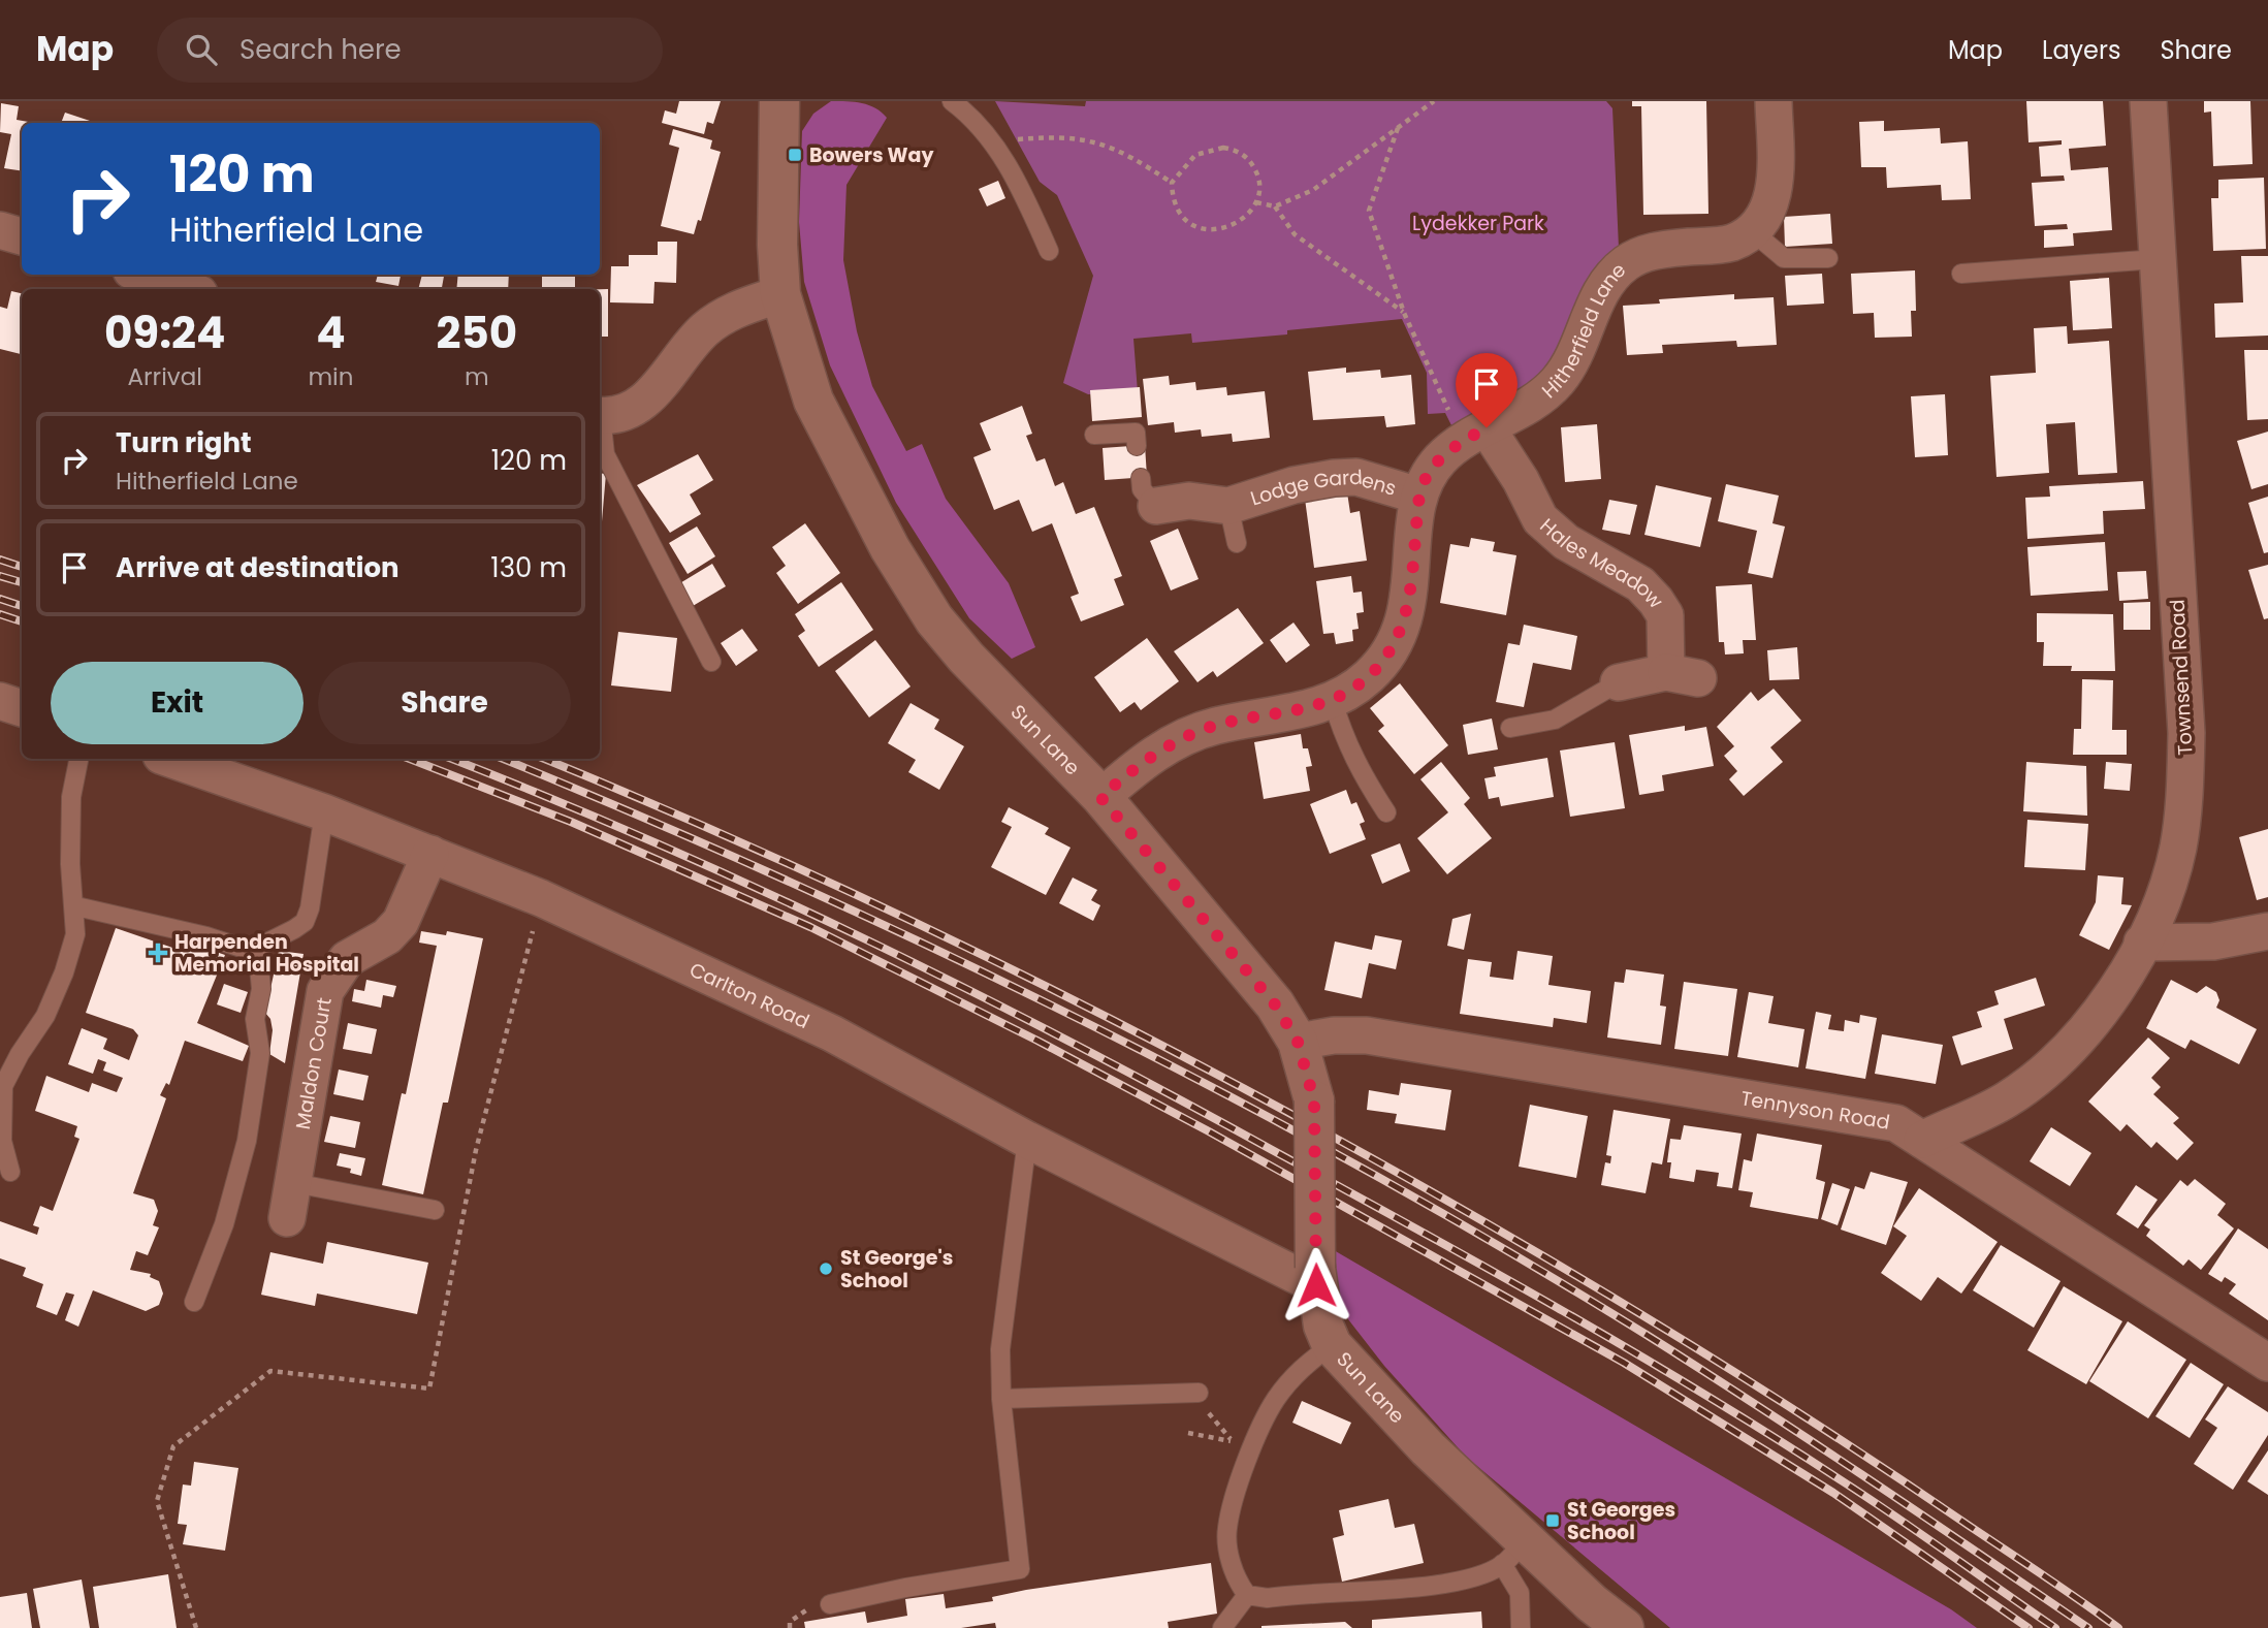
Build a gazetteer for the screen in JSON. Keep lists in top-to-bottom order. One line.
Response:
{"streets":{"street":["Hitherfield Lane","Lodge Gardens","Hales Meadow","Townsend Road","Sun Lane","Carlton Road","Maldon Court","Tennyson Road"]},"crossings":[["Hitherfield Lane","Lodge Gardens"],["Hitherfield Lane","Hales Meadow"],["Hitherfield Lane","Sun Lane"],["Townsend Road","Tennyson Road"],["Sun Lane","Carlton Road"],["Sun Lane","Tennyson Road"],["Carlton Road","Maldon Court"]],"parks":["Lydekker Park"],"places":{"transit":["Bowers Way","St Georges School"],"health":["Harpenden Memorial Hospital"],"other":["St George's School"]},"page":{"header":"Map","search":"Search here","nav":["Map","Layers","Share"],"turn":["120 m","Hitherfield Lane"],"eta":["09:24","Arrival","4","min","250","m"],"list":[{"name":"Turn right","note":"Hitherfield Lane","value":"120 m"},{"name":"Arrive at destination","value":"130 m"}],"buttons":["Exit","Share"]}}
